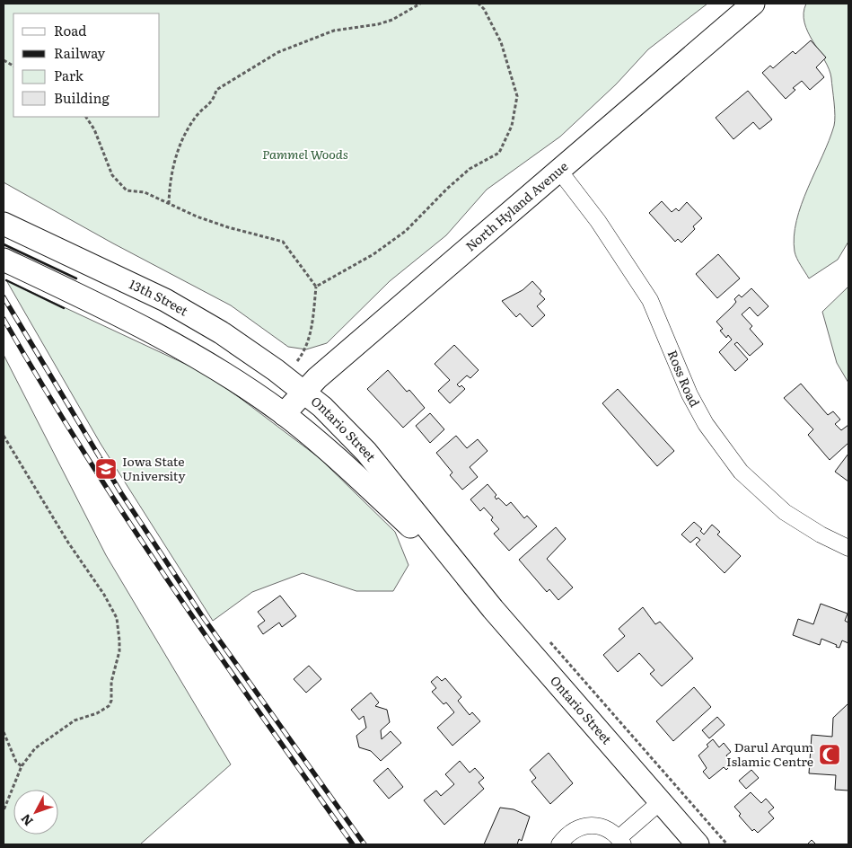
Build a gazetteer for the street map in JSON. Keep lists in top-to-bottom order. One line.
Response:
{"streets":{"main road":["North Hyland Avenue","13th Street","Ontario Street"],"street":["Ross Road"]},"crossings":[["North Hyland Avenue","13th Street"],["North Hyland Avenue","Ross Road"],["North Hyland Avenue","Ontario Street"],["13th Street","Ontario Street"]],"parks":["Pammel Woods"],"places":{"school or university":["Iowa State University"],"mosque":["Darul Arqum Islamic Centre"]},"legend":["Road","Railway","Park","Building"],"north":"bottom left"}
